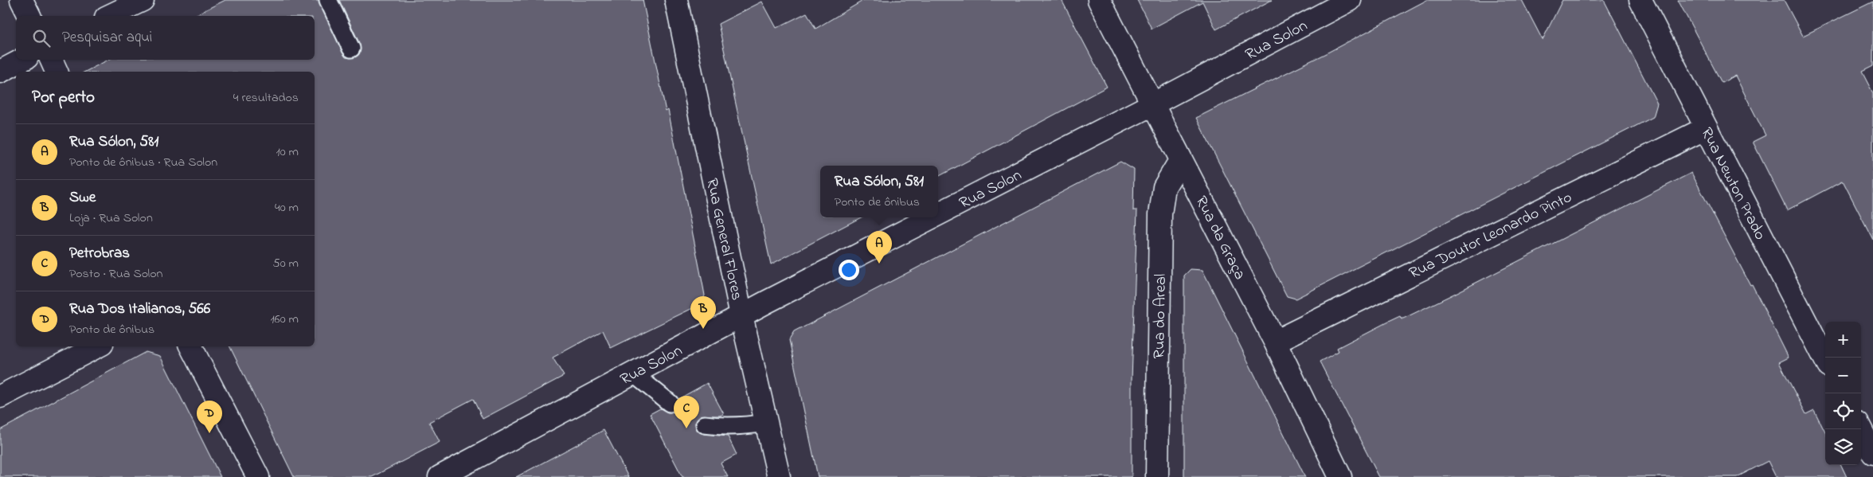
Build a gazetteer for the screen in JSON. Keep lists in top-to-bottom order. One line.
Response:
{"streets":{"street":["Rua Solon","Rua Newton Prado","Rua Doutor Leonardo Pinto","Rua da Graça","Rua General Flores","Rua do Areal"]},"crossings":[["Rua Solon","Rua da Graça"],["Rua Solon","Rua General Flores"],["Rua Newton Prado","Rua Doutor Leonardo Pinto"],["Rua Doutor Leonardo Pinto","Rua da Graça"],["Rua da Graça","Rua do Areal"]],"page":{"search":"Pesquisar aqui","heading":["Por perto","4 resultados"],"list":[{"mark":"A","name":"Rua Sólon, 581","note":"Ponto de ônibus · Rua Solon","value":"10 m"},{"mark":"B","name":"Swe","note":"Loja · Rua Solon","value":"40 m"},{"mark":"C","name":"Petrobras","note":"Posto · Rua Solon","value":"50 m"},{"mark":"D","name":"Rua Dos Italianos, 566","note":"Ponto de ônibus","value":"160 m"}],"popup":["Rua Sólon, 581","Ponto de ônibus"],"pins":["A","B","C","D"],"map_buttons":["+","−"]}}
